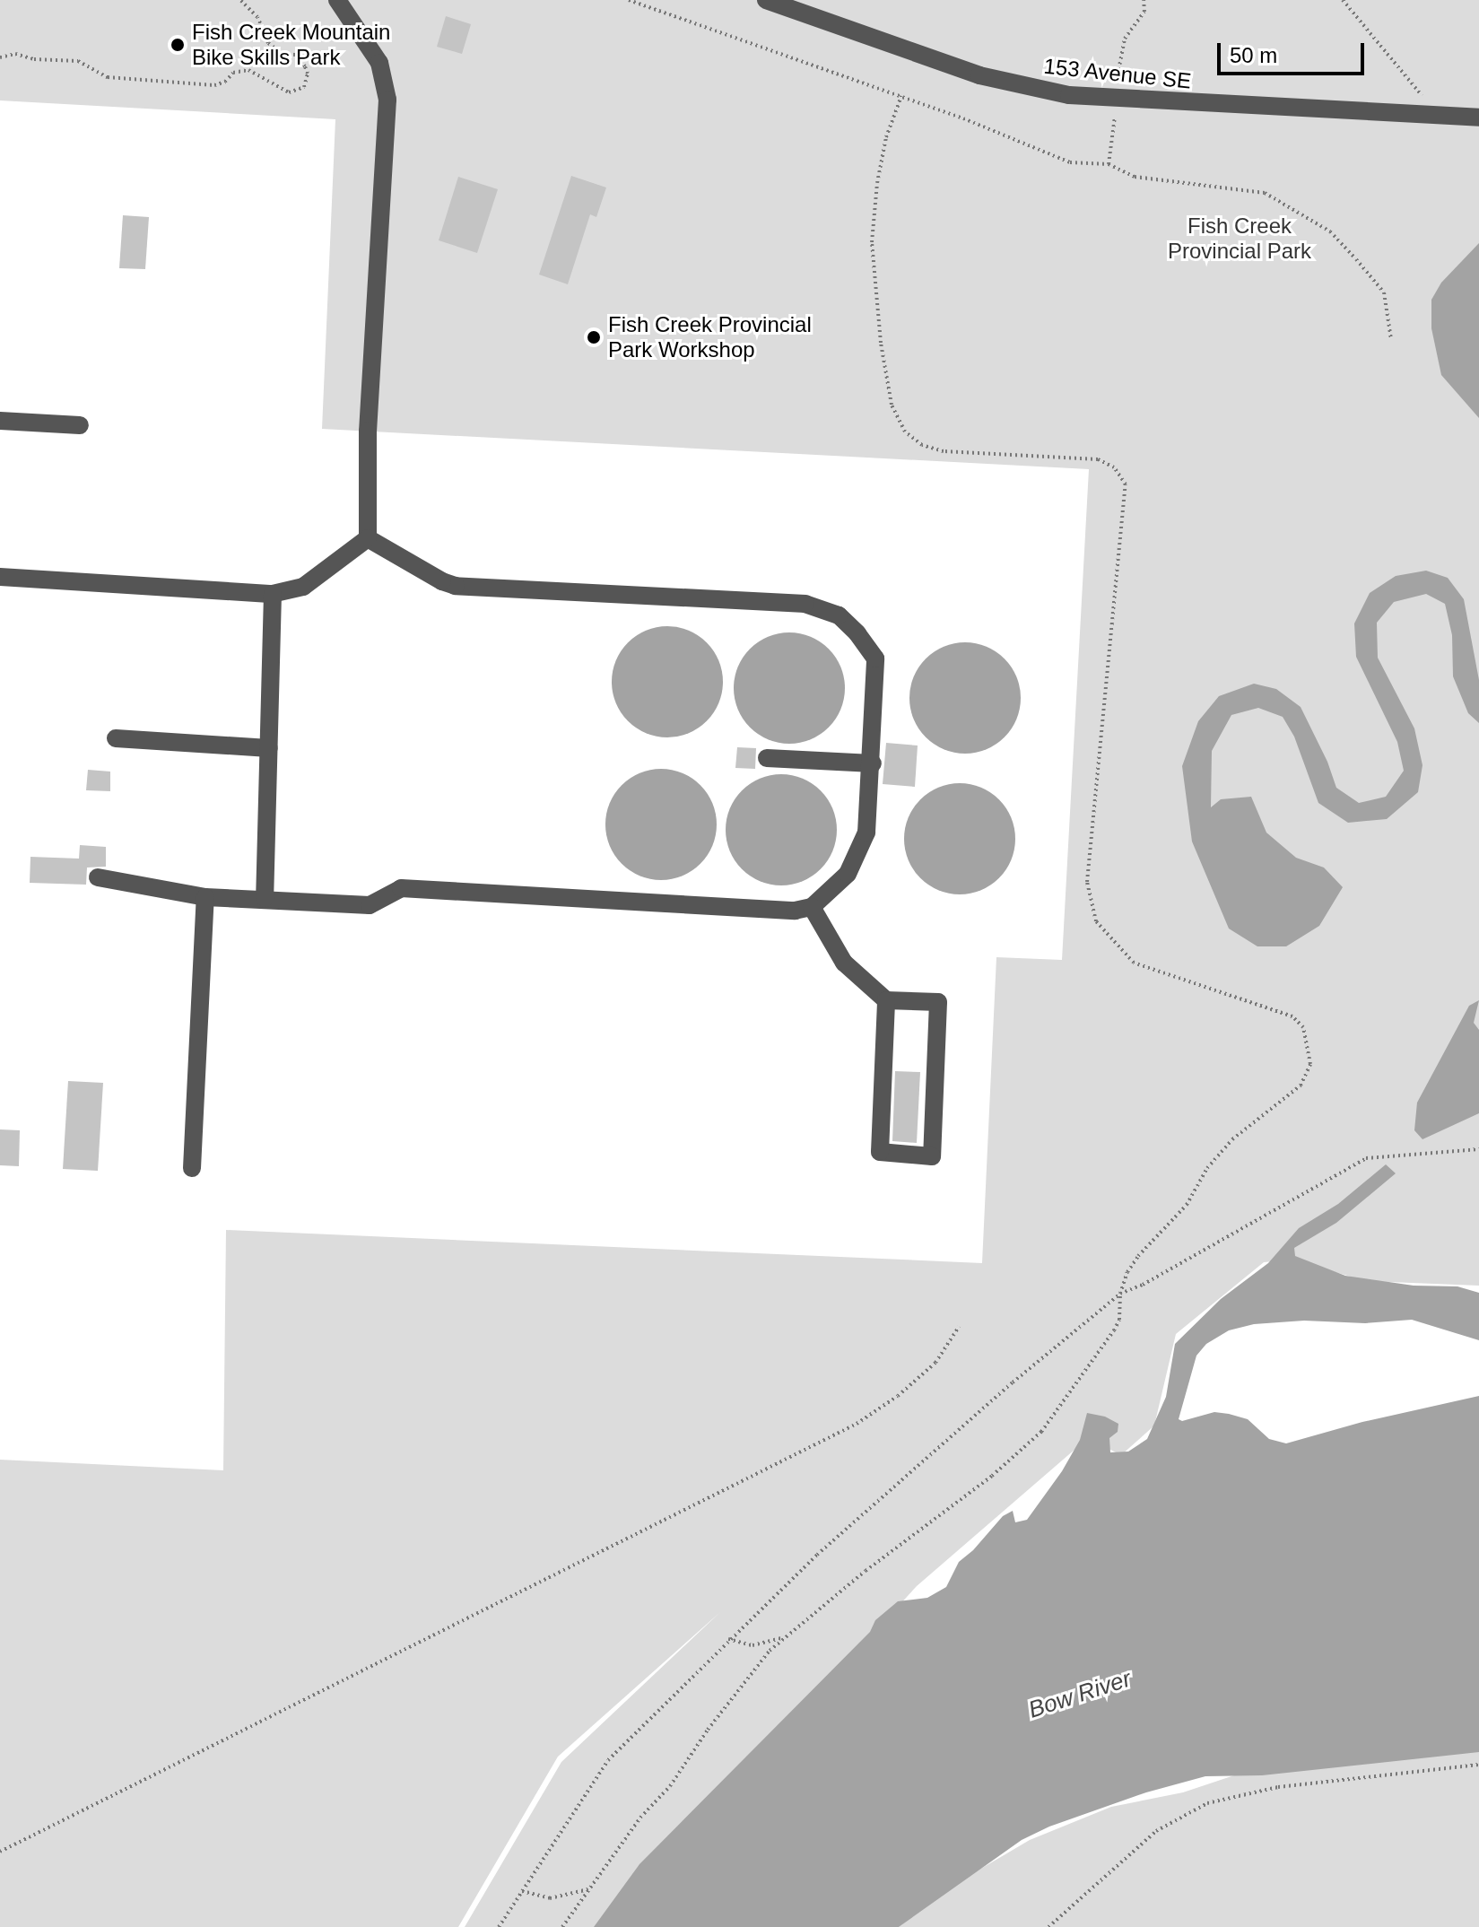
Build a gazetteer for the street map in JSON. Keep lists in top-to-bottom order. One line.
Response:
{"streets":{"lane":["153 Avenue SE"]},"water":["Bow River"],"parks":["Fish Creek Provincial Park"],"places":["Fish Creek Mountain Bike Skills Park","Fish Creek Provincial Park Workshop"],"scale_bar":"50 m"}
